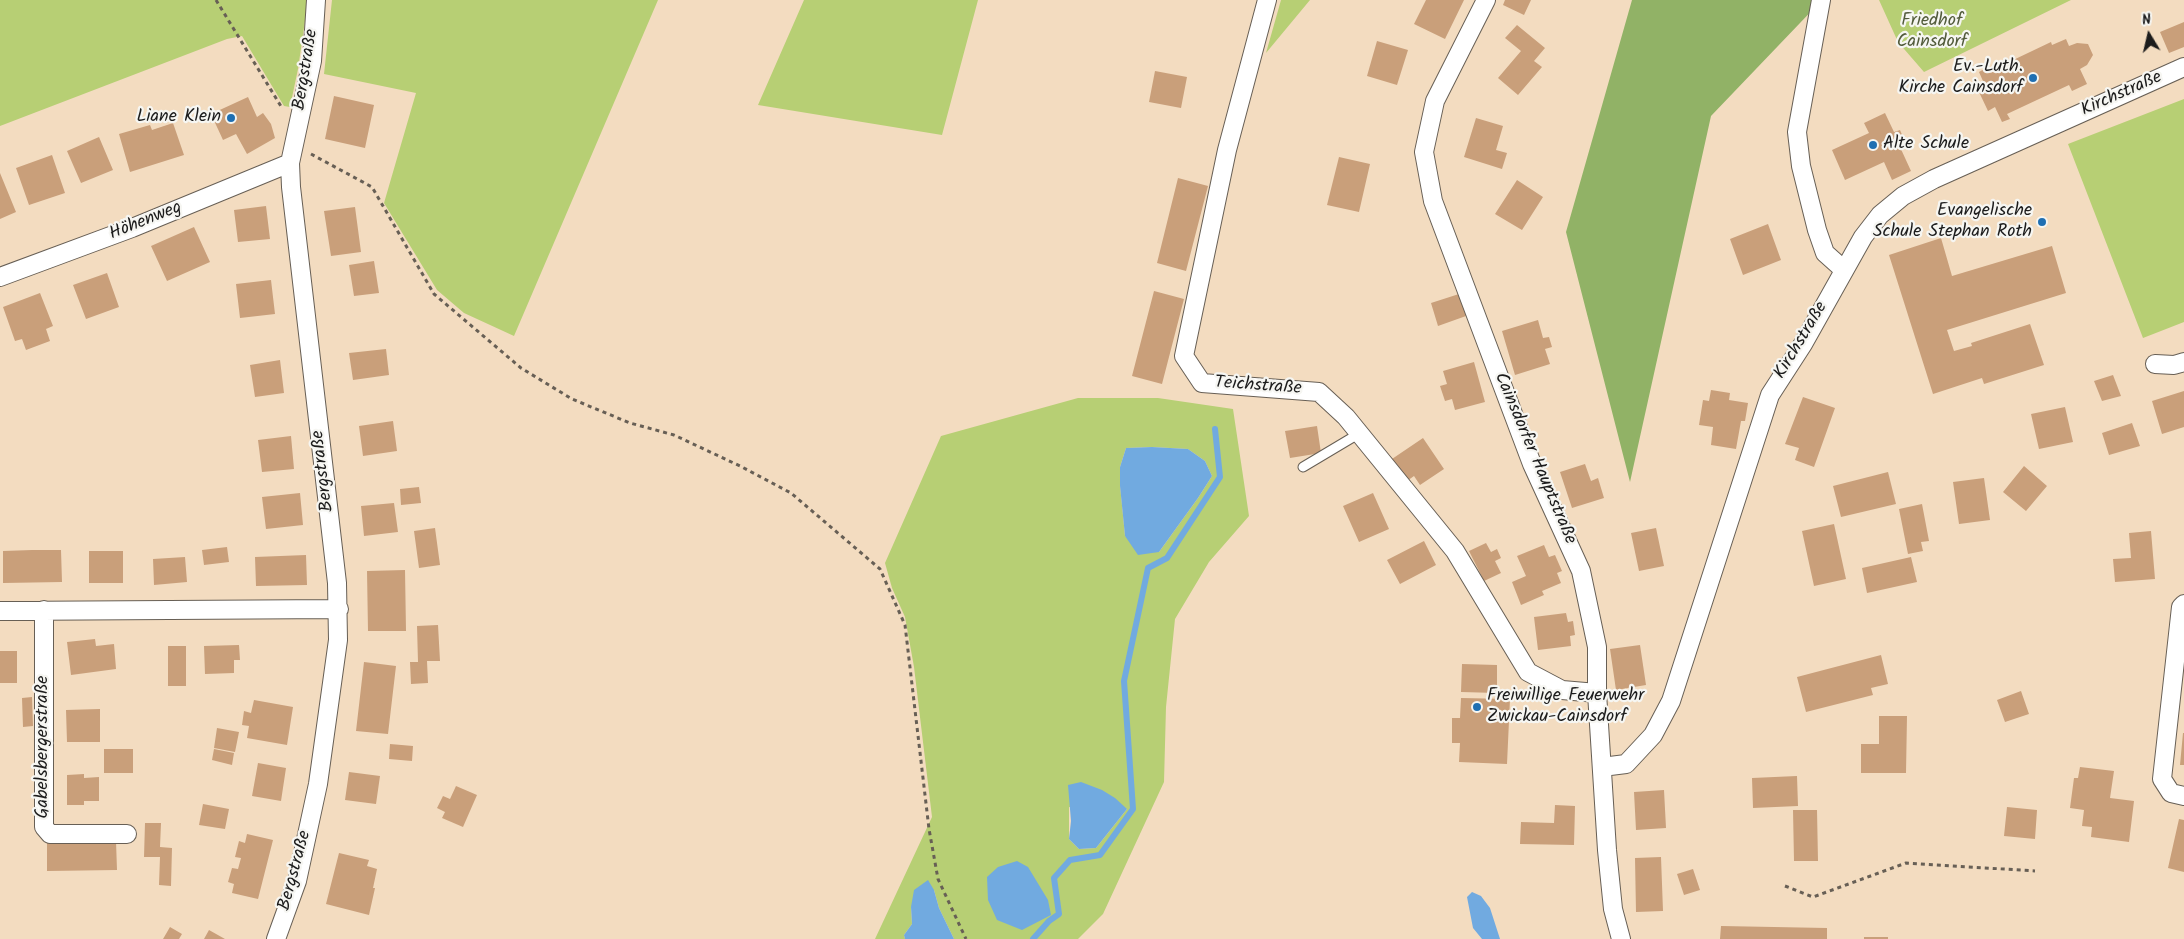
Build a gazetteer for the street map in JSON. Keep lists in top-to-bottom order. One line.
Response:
{"streets":{"street":["Bergstraße","Kirchstraße","Höhenweg","Teichstraße","Cainsdorfer Hauptstraße","Gabelsbergerstraße"]},"crossings":[["Bergstraße","Höhenweg"],["Kirchstraße","Cainsdorfer Hauptstraße"],["Teichstraße","Cainsdorfer Hauptstraße"]],"parks":["Friedhof Cainsdorf"],"places":["Ev.-Luth. Kirche Cainsdorf","Liane Klein","Alte Schule","Evangelische Schule Stephan Roth","Freiwillige Feuerwehr Zwickau-Cainsdorf"],"north":"top"}
